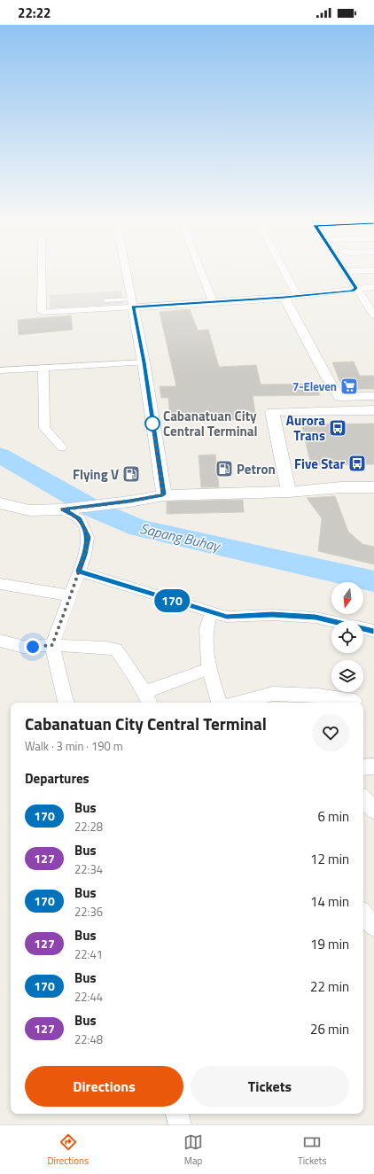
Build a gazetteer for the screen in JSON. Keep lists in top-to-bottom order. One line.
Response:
{"water":["Sapang Buhay"],"places":{"supermarket":["7-Eleven"],"other":["Cabanatuan City Central Terminal"],"bus stop":["Aurora Trans","Five Star"],"fuel station":["Petron","Flying V"]},"lines":["bus line 170"],"north":"bottom","page":{"status":"22:22","on_map":"170","heading":[["Cabanatuan City Central Terminal","Walk · 3 min · 190 m"],"Departures"],"list":[{"mark":"170","name":"Bus","note":"22:28","value":"6 min"},{"mark":"127","name":"Bus","note":"22:34","value":"12 min"},{"mark":"170","name":"Bus","note":"22:36","value":"14 min"},{"mark":"127","name":"Bus","note":"22:41","value":"19 min"},{"mark":"170","name":"Bus","note":"22:44","value":"22 min"},{"mark":"127","name":"Bus","note":"22:48","value":"26 min"}],"buttons":["Directions","Tickets"],"tabs":["Directions","Map","Tickets"]}}
